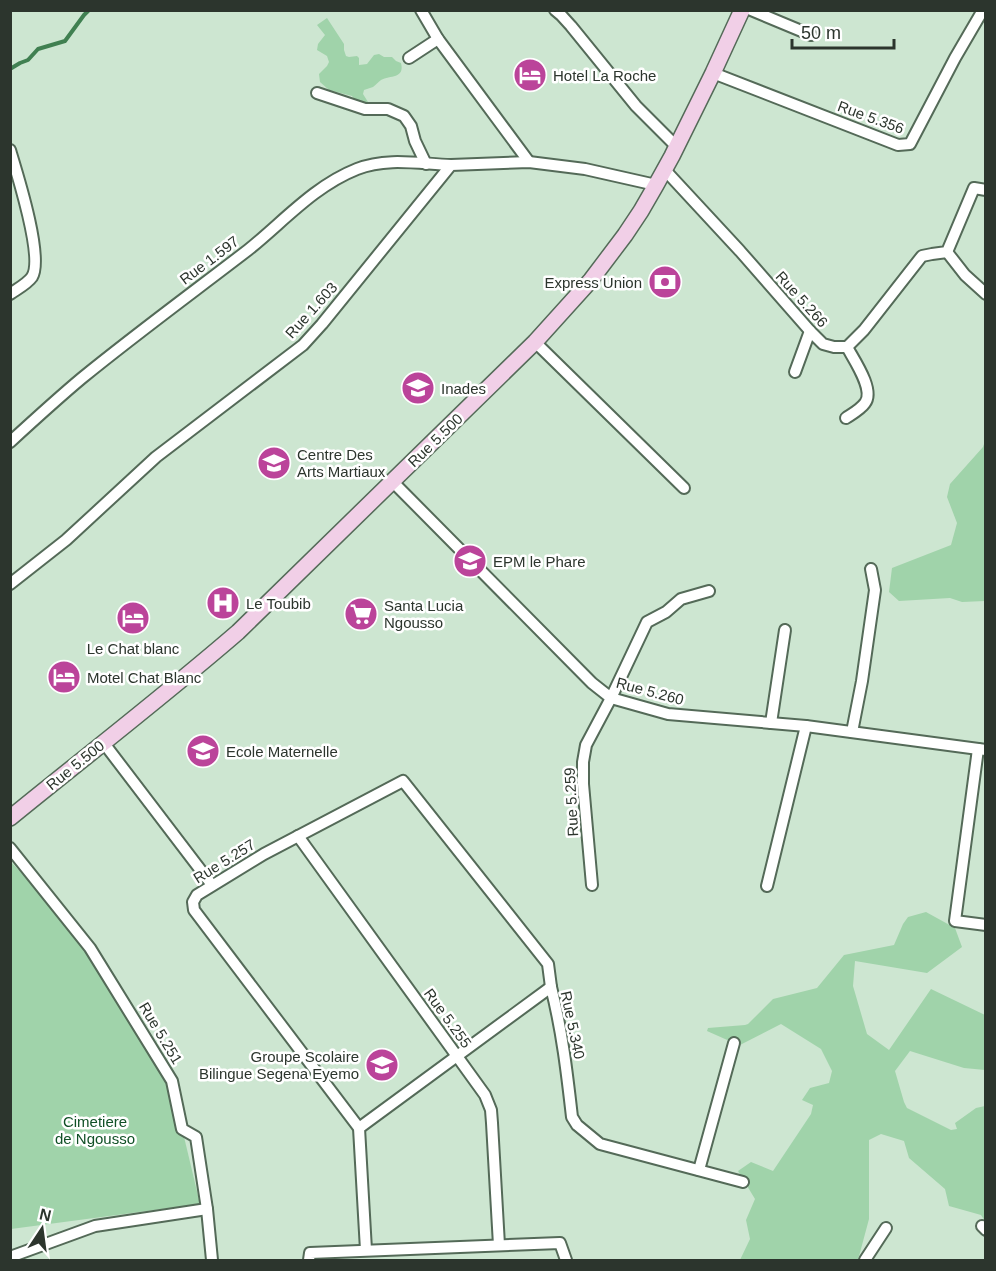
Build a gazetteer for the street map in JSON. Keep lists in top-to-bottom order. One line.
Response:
{"streets":{"main road":["Rue 5.500"],"street":["Rue 5.356","Rue 1.597","Rue 5.266","Rue 1.603","Rue 5.260","Rue 5.259","Rue 5.257","Rue 5.255","Rue 5.340","Rue 5.251"]},"crossings":[["Rue 5.356","Rue 5.500"],["Rue 1.597","Rue 1.603"],["Rue 5.266","Rue 5.500"],["Rue 5.500","Rue 5.260"],["Rue 5.260","Rue 5.259"],["Rue 5.257","Rue 5.255"],["Rue 5.257","Rue 5.340"],["Rue 5.255","Rue 5.340"]],"parks":["Cimetiere de Ngousso"],"places":{"hotel":["Hotel La Roche","Le Chat blanc","Motel Chat Blanc"],"bank":["Express Union"],"school or university":["Inades","Centre Des Arts Martiaux","EPM le Phare","Ecole Maternelle","Groupe Scolaire Bilingue Segena Eyemo"],"hospital":["Le Toubib"],"supermarket":["Santa Lucia Ngousso"]},"scale_bar":"50 m","north":"top"}
